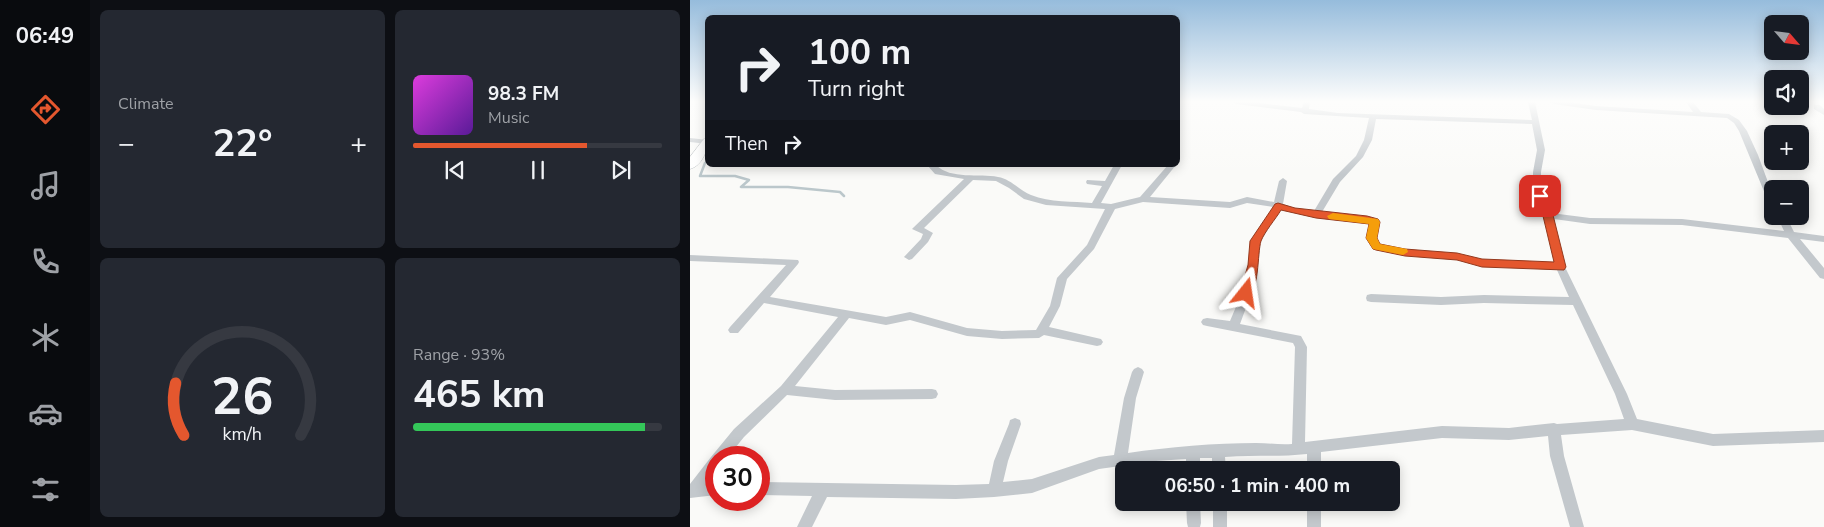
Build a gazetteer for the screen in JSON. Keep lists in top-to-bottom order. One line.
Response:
{"north":"bottom right","page":{"tabs":"06:49","tile":["Climate",["Range · 93%","465 km"]],"map_buttons":["+","−"],"turn":["100 m","Turn right"],"song":["98.3 FM","Music"],"then":"Then","heat":["−","22°","+"],"limit":"30","trip":"06:50 · 1 min · 400 m","gauge":["26","km/h"]}}
